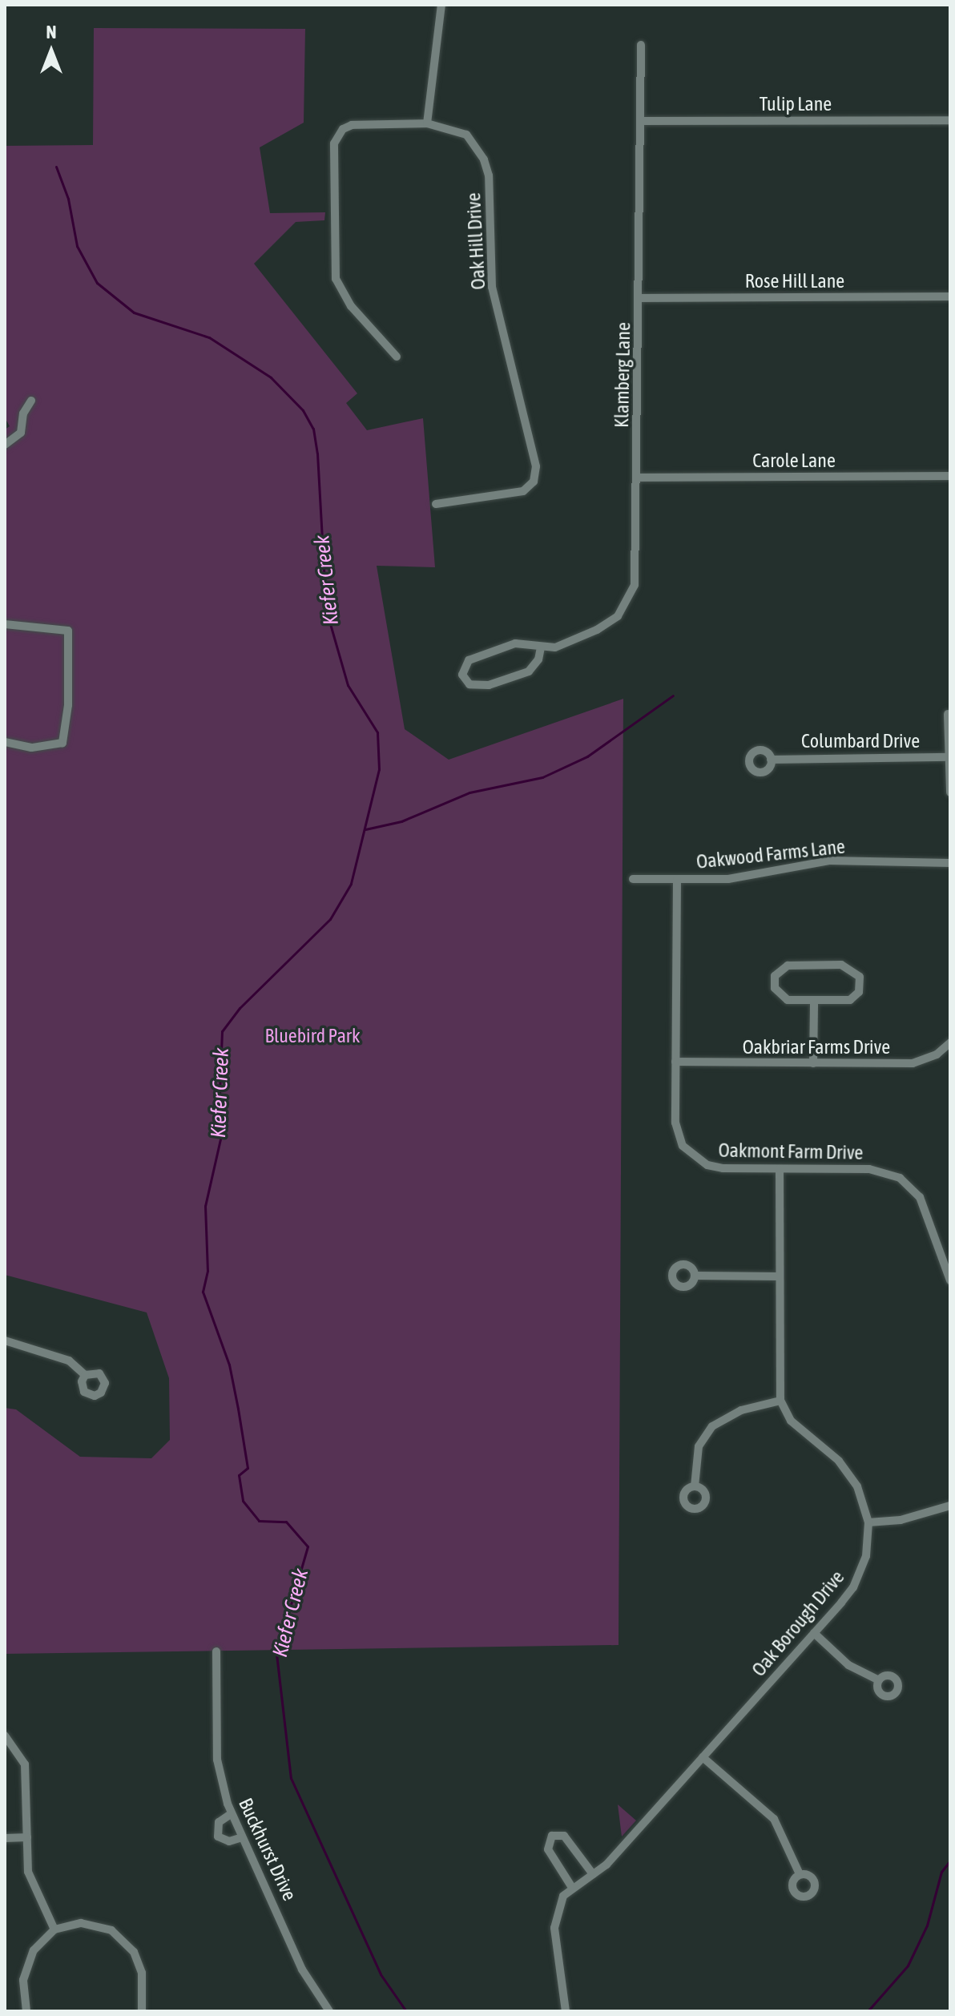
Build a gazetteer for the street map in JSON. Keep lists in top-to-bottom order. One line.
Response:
{"streets":{"street":["Tulip Lane","Oak Hill Drive","Rose Hill Lane","Klamberg Lane","Carole Lane","Columbard Drive","Oakwood Farms Lane","Oakbriar Farms Drive","Oakmont Farm Drive","Oak Borough Drive","Buckhurst Drive"]},"crossings":[["Tulip Lane","Klamberg Lane"],["Rose Hill Lane","Klamberg Lane"],["Klamberg Lane","Carole Lane"],["Oakwood Farms Lane","Oakmont Farm Drive"],["Oakbriar Farms Drive","Oakmont Farm Drive"]],"water":["Kiefer Creek"],"parks":["Bluebird Park"],"north":"top"}
